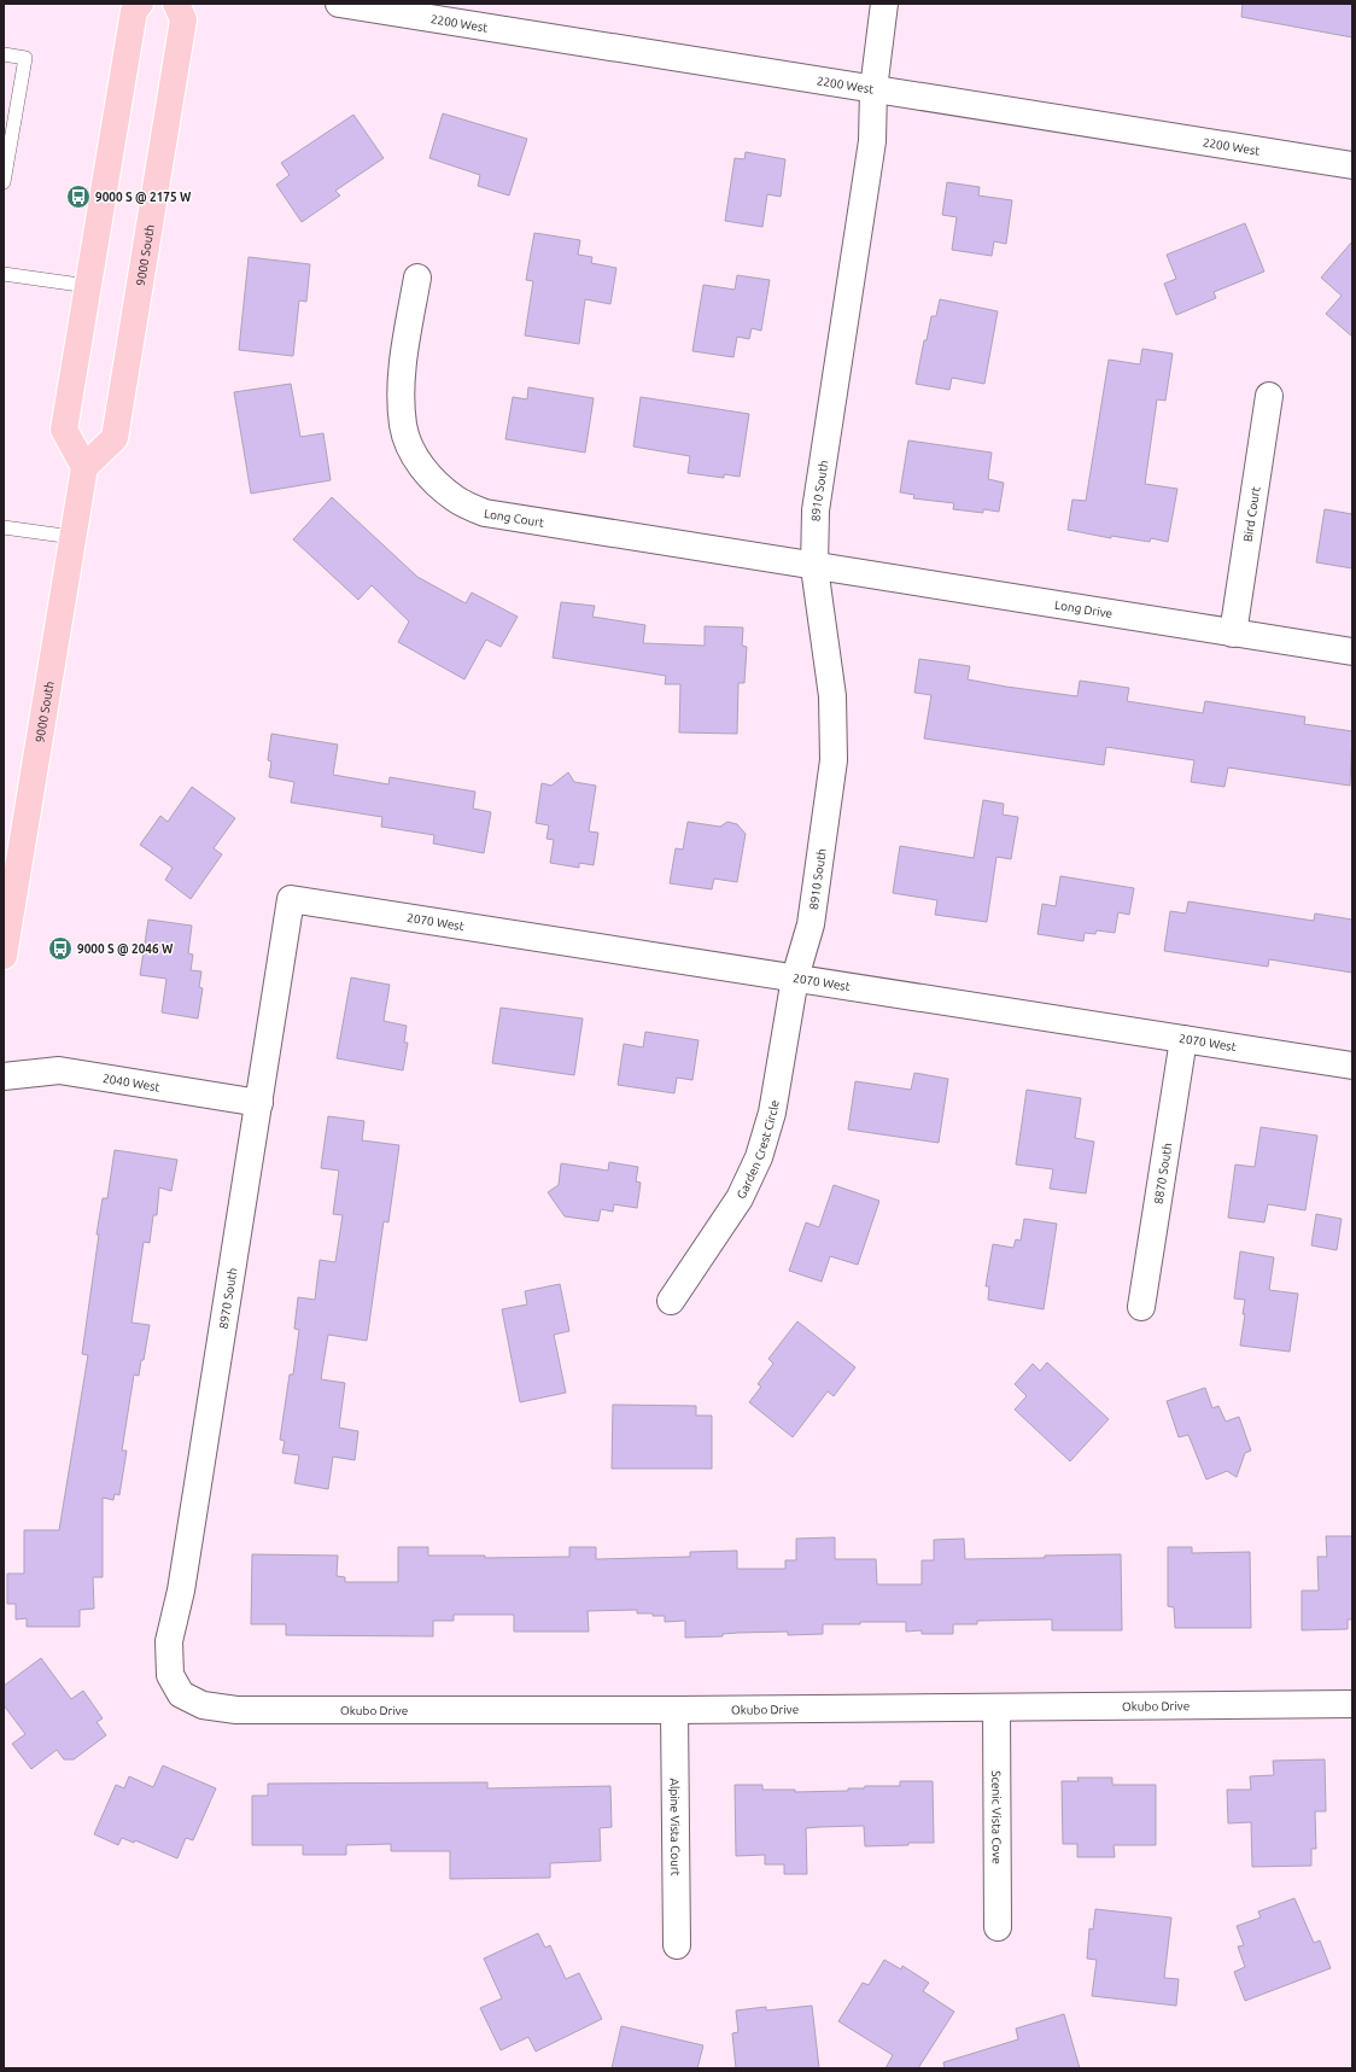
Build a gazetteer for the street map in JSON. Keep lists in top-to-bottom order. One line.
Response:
{"streets":{"main road":["9000 South"],"street":["2200 West","8910 South","Bird Court","Long Court","Long Drive","2070 West","2040 West","Garden Crest Circle","8870 South","8970 South","Okubo Drive","Scenic Vista Cove","Alpine Vista Court"]},"crossings":[["2200 West","8910 South"],["8910 South","Long Court"],["8910 South","Long Drive"],["8910 South","2070 West"],["8910 South","Garden Crest Circle"],["Bird Court","Long Drive"],["Long Court","Long Drive"],["2070 West","Garden Crest Circle"],["2070 West","8870 South"],["2070 West","8970 South"],["2040 West","8970 South"],["8970 South","Okubo Drive"],["Okubo Drive","Scenic Vista Cove"],["Okubo Drive","Alpine Vista Court"]],"places":{"bus stop":["9000 S @ 2175 W","9000 S @ 2046 W"]}}
